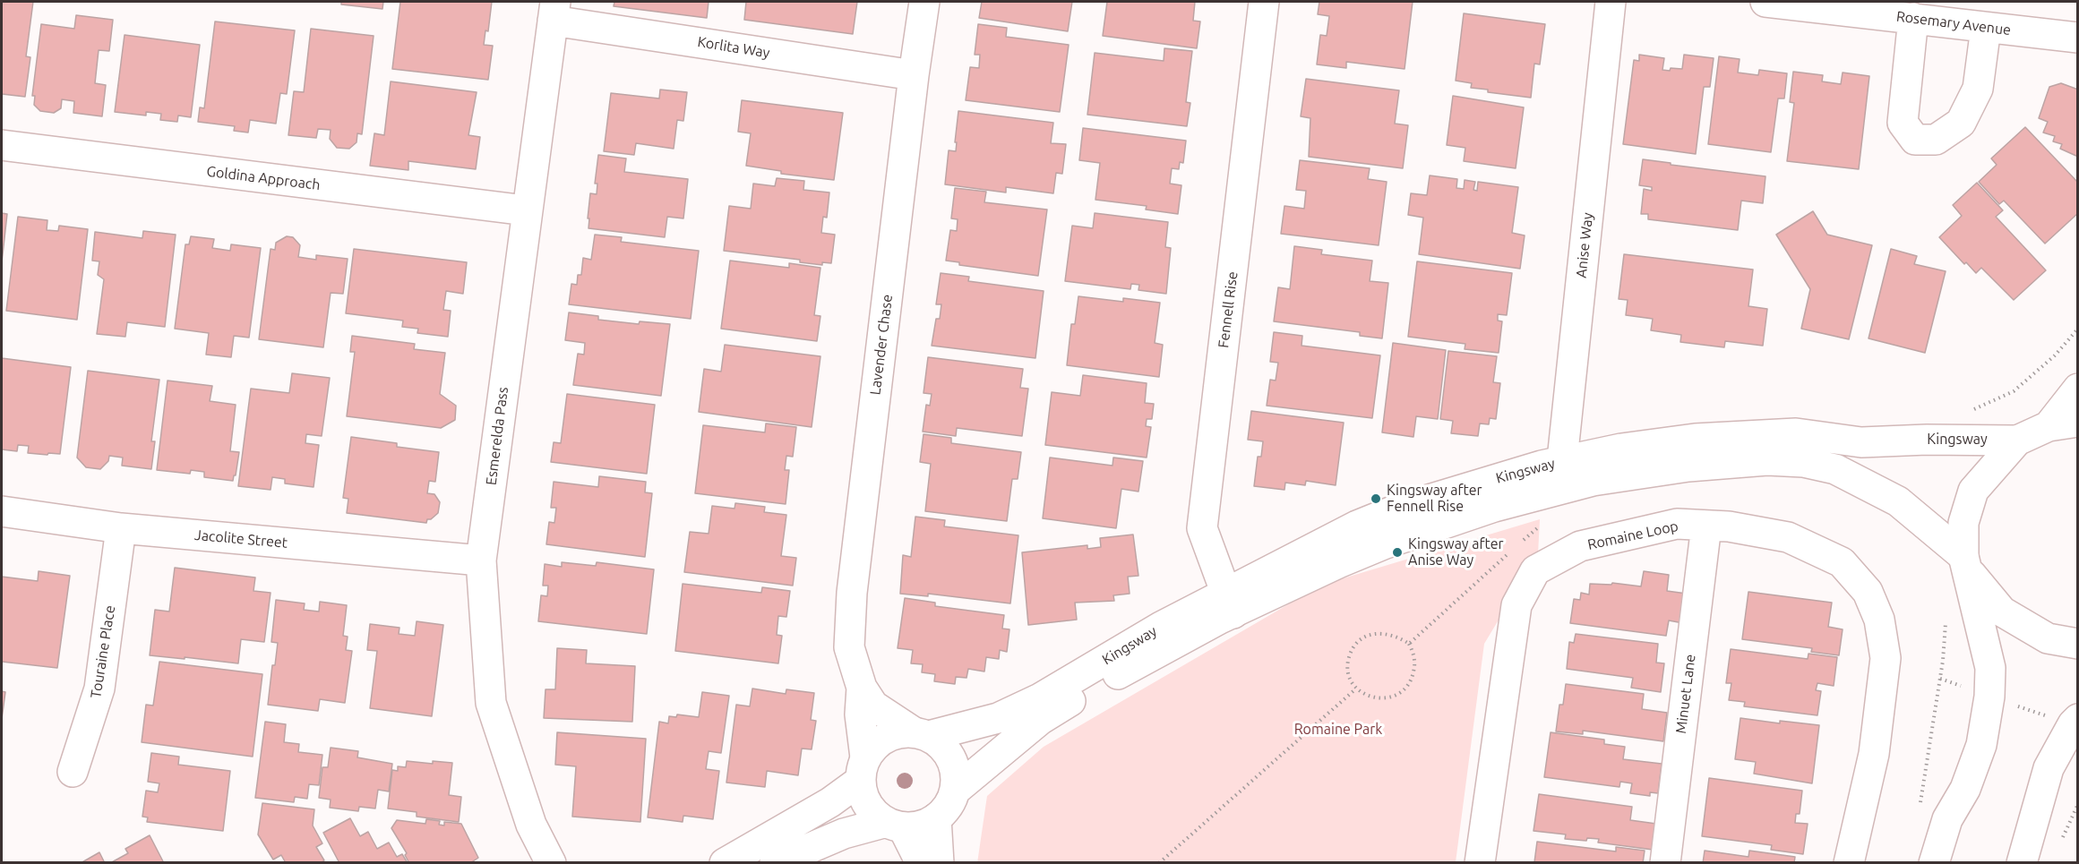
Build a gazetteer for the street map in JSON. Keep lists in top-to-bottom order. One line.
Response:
{"streets":{"street":["Rosemary Avenue","Korlita Way","Goldina Approach","Anise Way","Fennell Rise","Lavender Chase","Esmerelda Pass","Kingsway","Romaine Loop","Jacolite Street","Touraine Place","Minuet Lane"]},"crossings":[["Korlita Way","Lavender Chase"],["Korlita Way","Esmerelda Pass"],["Goldina Approach","Esmerelda Pass"],["Anise Way","Kingsway"],["Fennell Rise","Kingsway"],["Lavender Chase","Kingsway"],["Esmerelda Pass","Jacolite Street"],["Romaine Loop","Minuet Lane"],["Jacolite Street","Touraine Place"]],"parks":["Romaine Park"],"places":["Kingsway after Fennell Rise","Kingsway after Anise Way"]}
